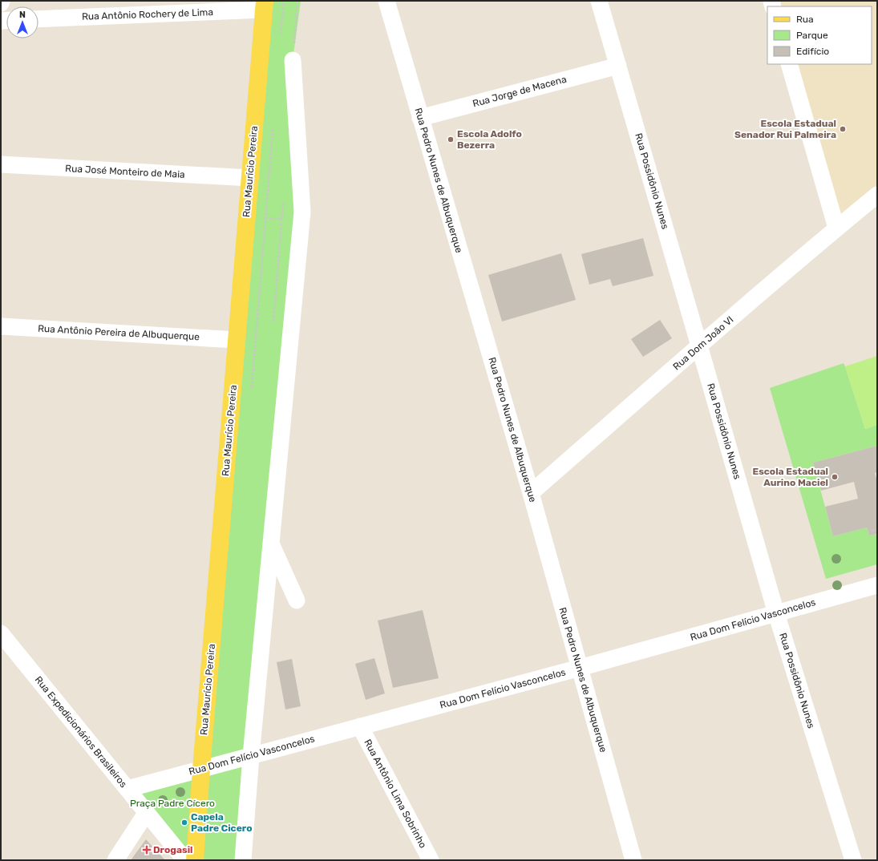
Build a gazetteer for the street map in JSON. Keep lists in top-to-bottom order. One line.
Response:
{"streets":{"main road":["Rua Maurício Pereira"],"street":["Rua Antônio Rochery de Lima","Rua Jorge de Macena","Rua José Monteiro de Maia","Rua Pedro Nunes de Albuquerque","Rua Possidônio Nunes","Rua Antônio Pereira de Albuquerque","Rua Dom João VI","Rua Dom Felício Vasconcelos","Rua Expedicionários Brasileiros","Rua Antônio Lima Sobrinho"]},"crossings":[["Rua Antônio Rochery de Lima","Rua Maurício Pereira"],["Rua Jorge de Macena","Rua Pedro Nunes de Albuquerque"],["Rua Jorge de Macena","Rua Possidônio Nunes"],["Rua José Monteiro de Maia","Rua Maurício Pereira"],["Rua Maurício Pereira","Rua Antônio Pereira de Albuquerque"],["Rua Maurício Pereira","Rua Dom Felício Vasconcelos"],["Rua Pedro Nunes de Albuquerque","Rua Dom João VI"],["Rua Pedro Nunes de Albuquerque","Rua Dom Felício Vasconcelos"],["Rua Possidônio Nunes","Rua Dom João VI"],["Rua Possidônio Nunes","Rua Dom Felício Vasconcelos"],["Rua Dom Felício Vasconcelos","Rua Expedicionários Brasileiros"],["Rua Dom Felício Vasconcelos","Rua Antônio Lima Sobrinho"]],"parks":["Praça Padre Cícero"],"places":{"other":["Escola Estadual Senador Rui Palmeira","Escola Adolfo Bezerra","Escola Estadual Aurino Maciel","Capela Padre Cicero"],"health":["Drogasil"]},"legend":["Rua","Parque","Edifício"],"north":"top"}
